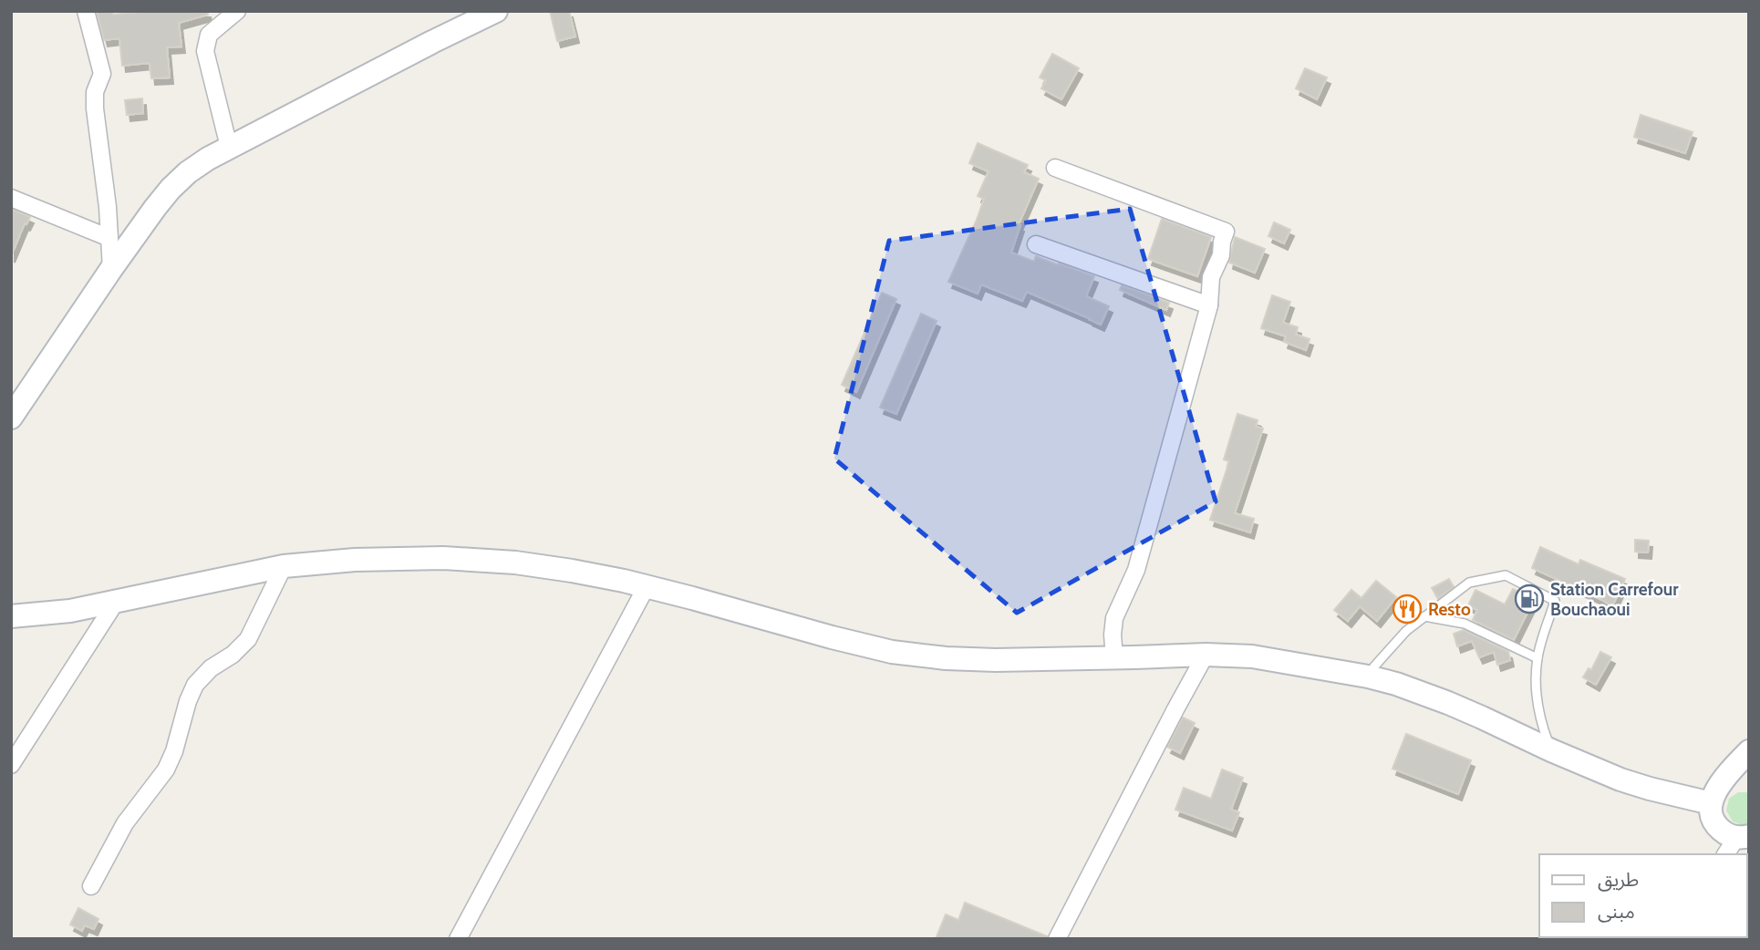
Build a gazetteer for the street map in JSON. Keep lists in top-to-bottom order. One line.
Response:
{"places":{"fuel station":["Station Carrefour Bouchaoui"],"restaurant":["Resto"]},"legend":["طريق","مبنى"]}
